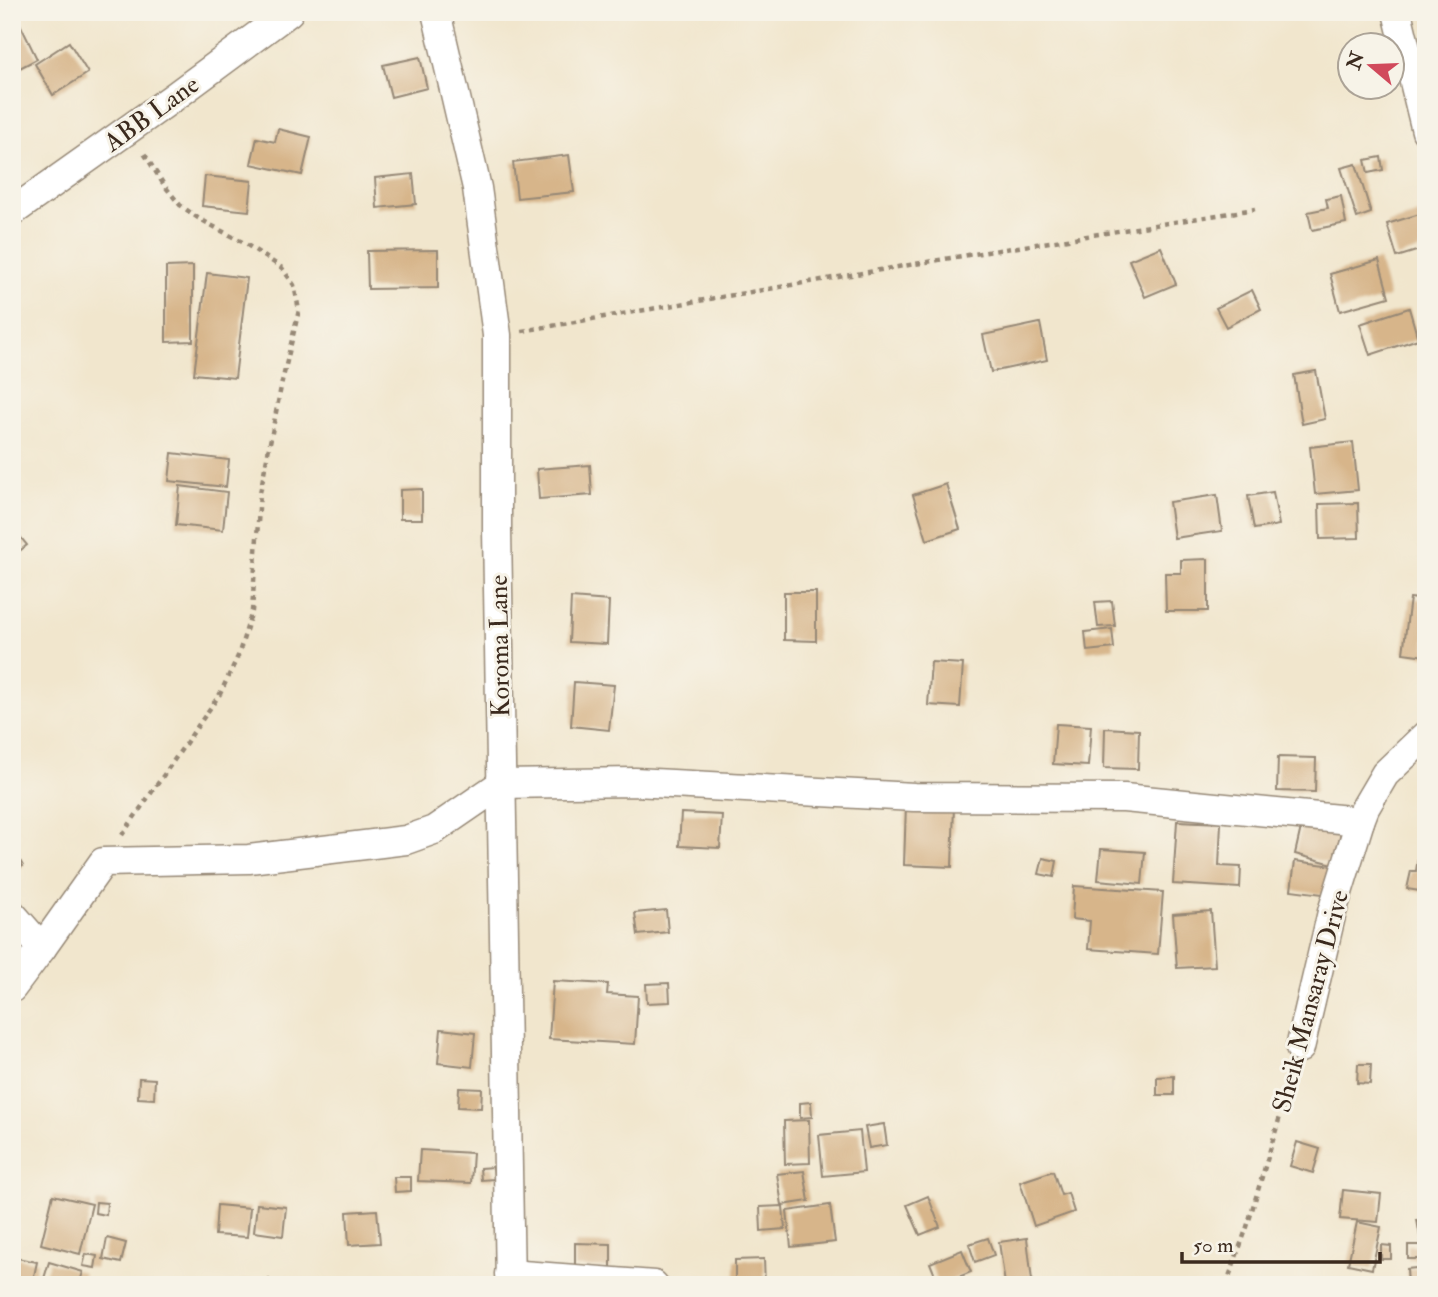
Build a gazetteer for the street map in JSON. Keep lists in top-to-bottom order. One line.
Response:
{"streets":{"street":["ABB Lane","Koroma Lane","Sheik Mansaray Drive"]},"scale_bar":"50 m","north":"left"}
